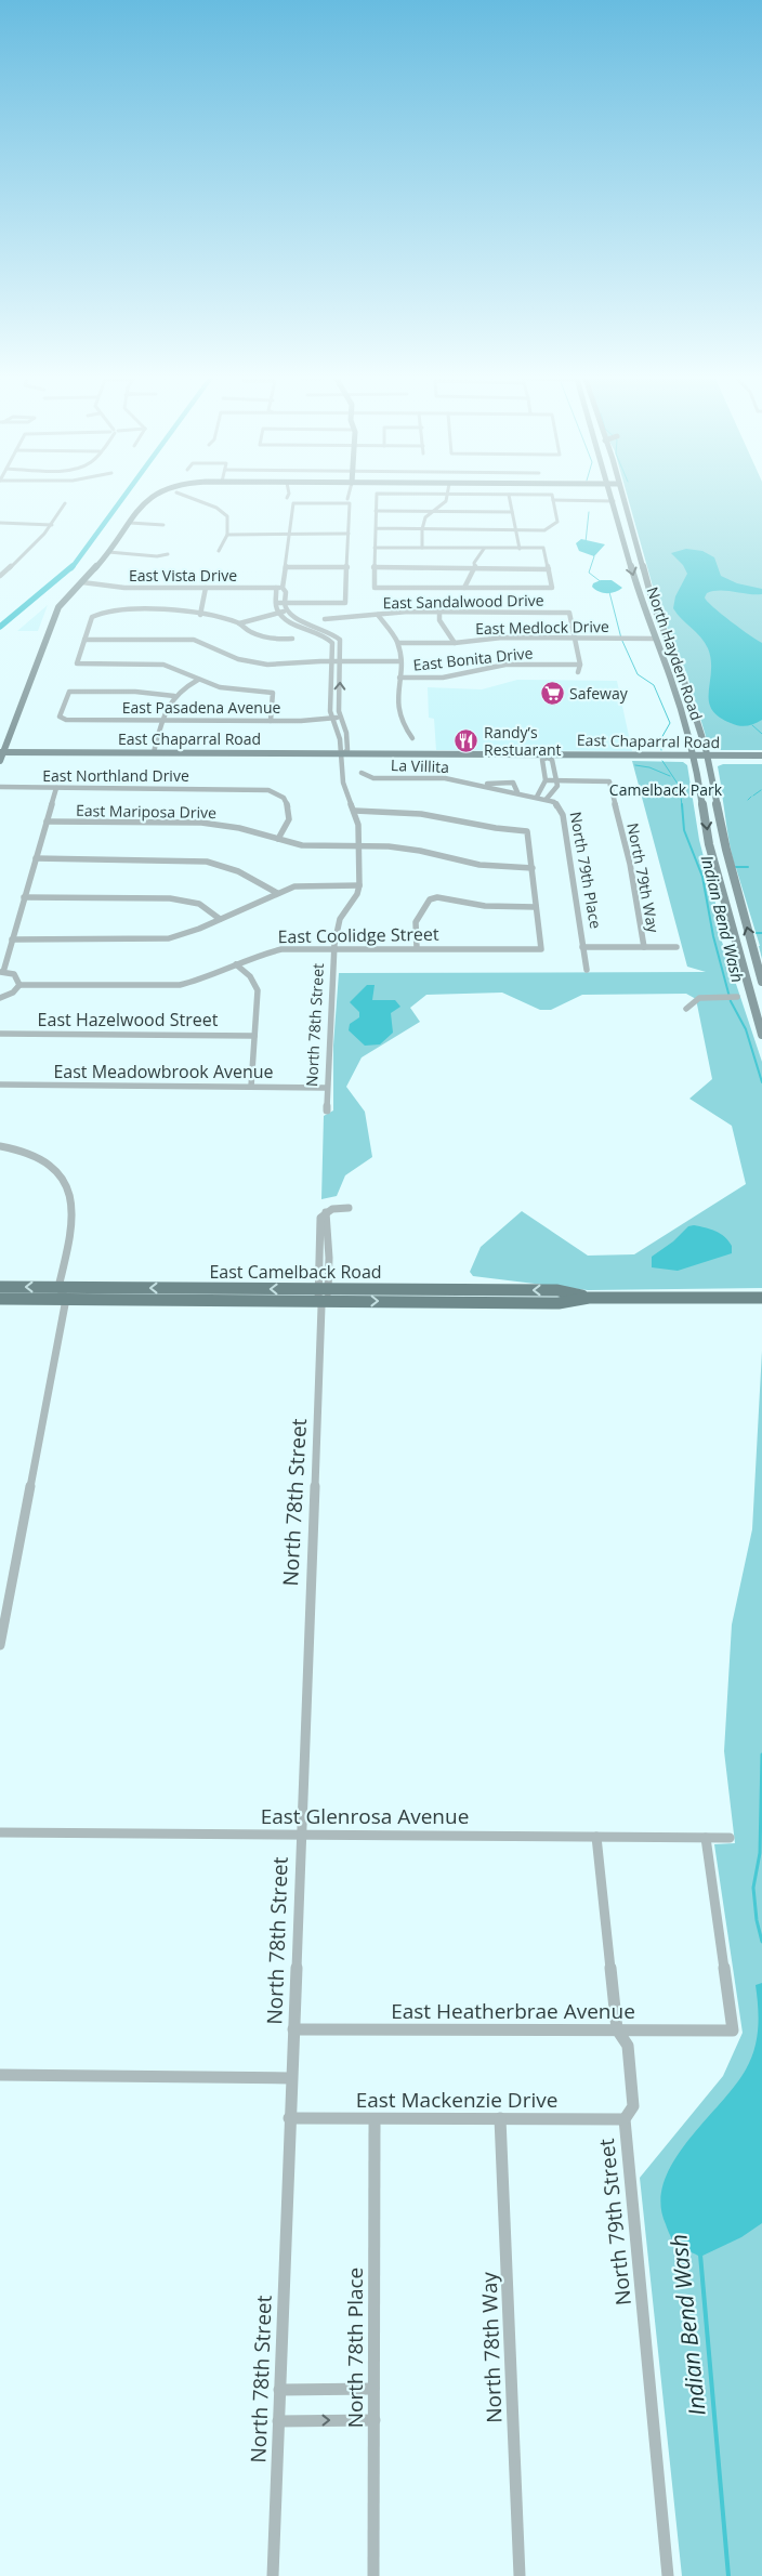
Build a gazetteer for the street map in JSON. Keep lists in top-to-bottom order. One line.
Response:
{"streets":{"main road":["North Hayden Road","East Chaparral Road","East Camelback Road"],"street":["East Vista Drive","East Sandalwood Drive","East Medlock Drive","East Bonita Drive","East Pasadena Avenue","La Villita","East Northland Drive","East Mariposa Drive","North 79th Place","North 79th Way","East Coolidge Street","East Hazelwood Street","North 78th Street","East Meadowbrook Avenue","East Glenrosa Avenue","East Heatherbrae Avenue","East Mackenzie Drive","North 79th Street","North 78th Place","North 78th Way"]},"crossings":[["East Sandalwood Drive","East Medlock Drive"],["East Medlock Drive","North Hayden Road"],["North Hayden Road","East Chaparral Road"],["East Pasadena Avenue","North 78th Street"],["East Chaparral Road","North 78th Street"],["La Villita","North 79th Place"],["East Northland Drive","East Mariposa Drive"],["East Mariposa Drive","North 78th Street"],["North 79th Place","North 79th Way"],["East Coolidge Street","North 78th Street"],["North 78th Street","East Meadowbrook Avenue"],["North 78th Street","East Camelback Road"],["North 78th Street","East Glenrosa Avenue"],["North 78th Street","East Heatherbrae Avenue"],["North 78th Street","East Mackenzie Drive"],["East Glenrosa Avenue","East Heatherbrae Avenue"],["East Glenrosa Avenue","North 79th Street"],["East Heatherbrae Avenue","North 79th Street"],["East Mackenzie Drive","North 79th Street"],["East Mackenzie Drive","North 78th Place"],["East Mackenzie Drive","North 78th Way"]],"water":["Indian Bend Wash"],"parks":["Camelback Park"],"places":{"supermarket":["Safeway"],"restaurant":["Randy’s Restuarant"]}}
